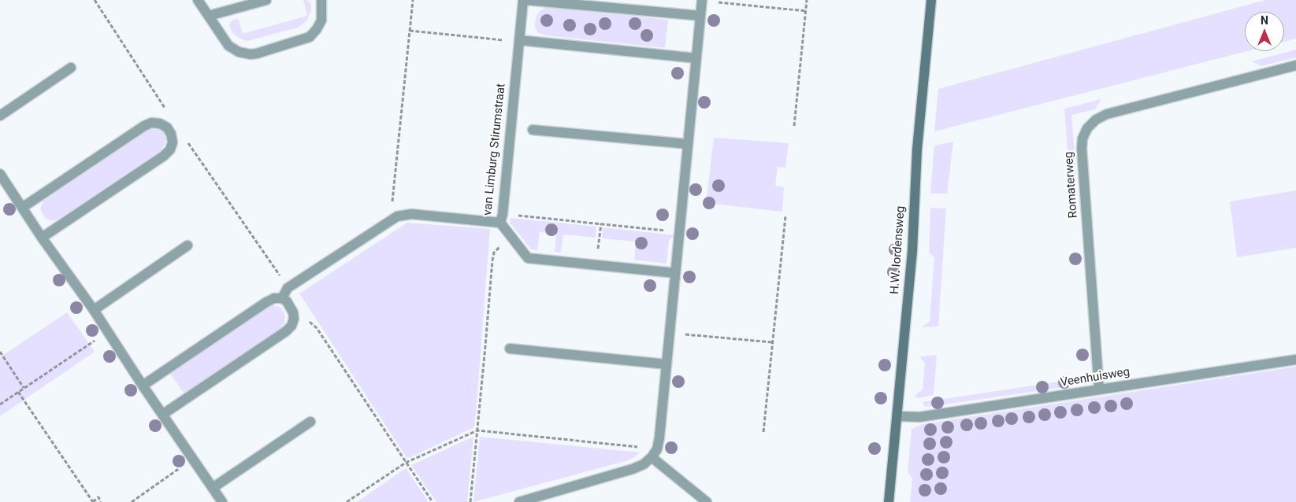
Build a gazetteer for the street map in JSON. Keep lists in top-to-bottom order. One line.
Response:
{"streets":{"main road":["H.W. Iordensweg"],"street":["van Limburg Stirumstraat","Romaterweg","Veenhuisweg"]},"crossings":[["Romaterweg","Veenhuisweg"],["H.W. Iordensweg","Veenhuisweg"]],"north":"top"}
